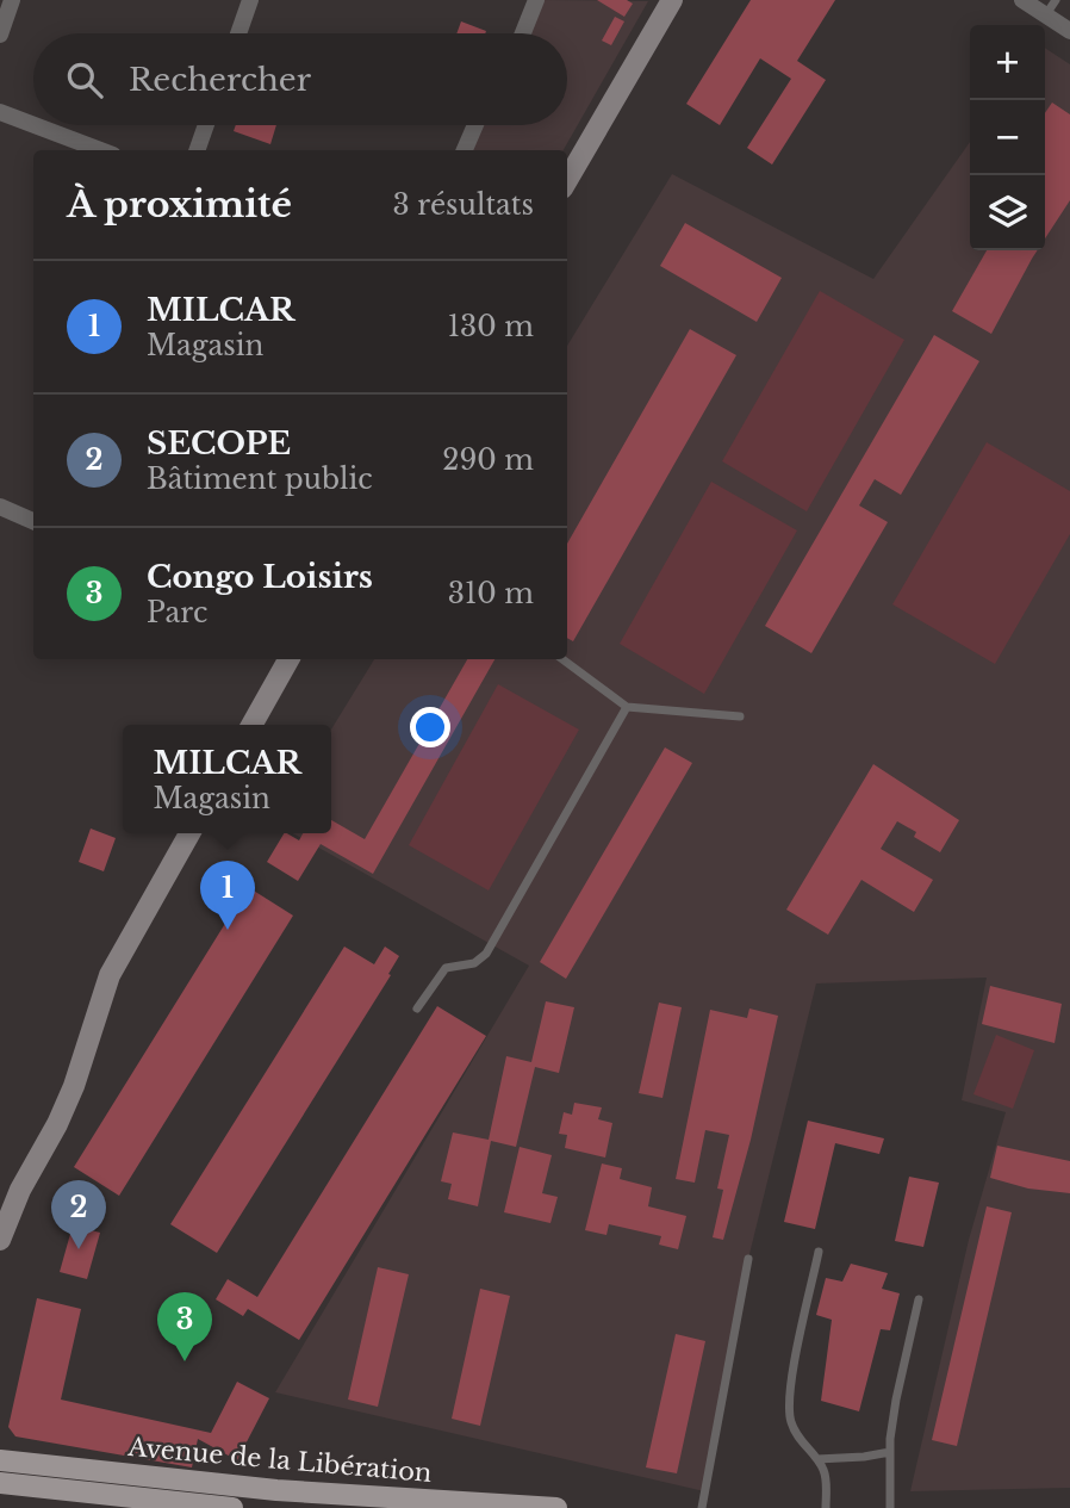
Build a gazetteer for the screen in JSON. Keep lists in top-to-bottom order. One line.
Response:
{"streets":{"main road":["Avenue de la Libération"]},"page":{"map_buttons":["+","−"],"search":"Rechercher","heading":["À proximité","3 résultats"],"list":[{"mark":"1","name":"MILCAR","note":"Magasin","value":"130 m"},{"mark":"2","name":"SECOPE","note":"Bâtiment public","value":"290 m"},{"mark":"3","name":"Congo Loisirs","note":"Parc","value":"310 m"}],"popup":["MILCAR","Magasin"],"pins":["1","2","3"]}}
